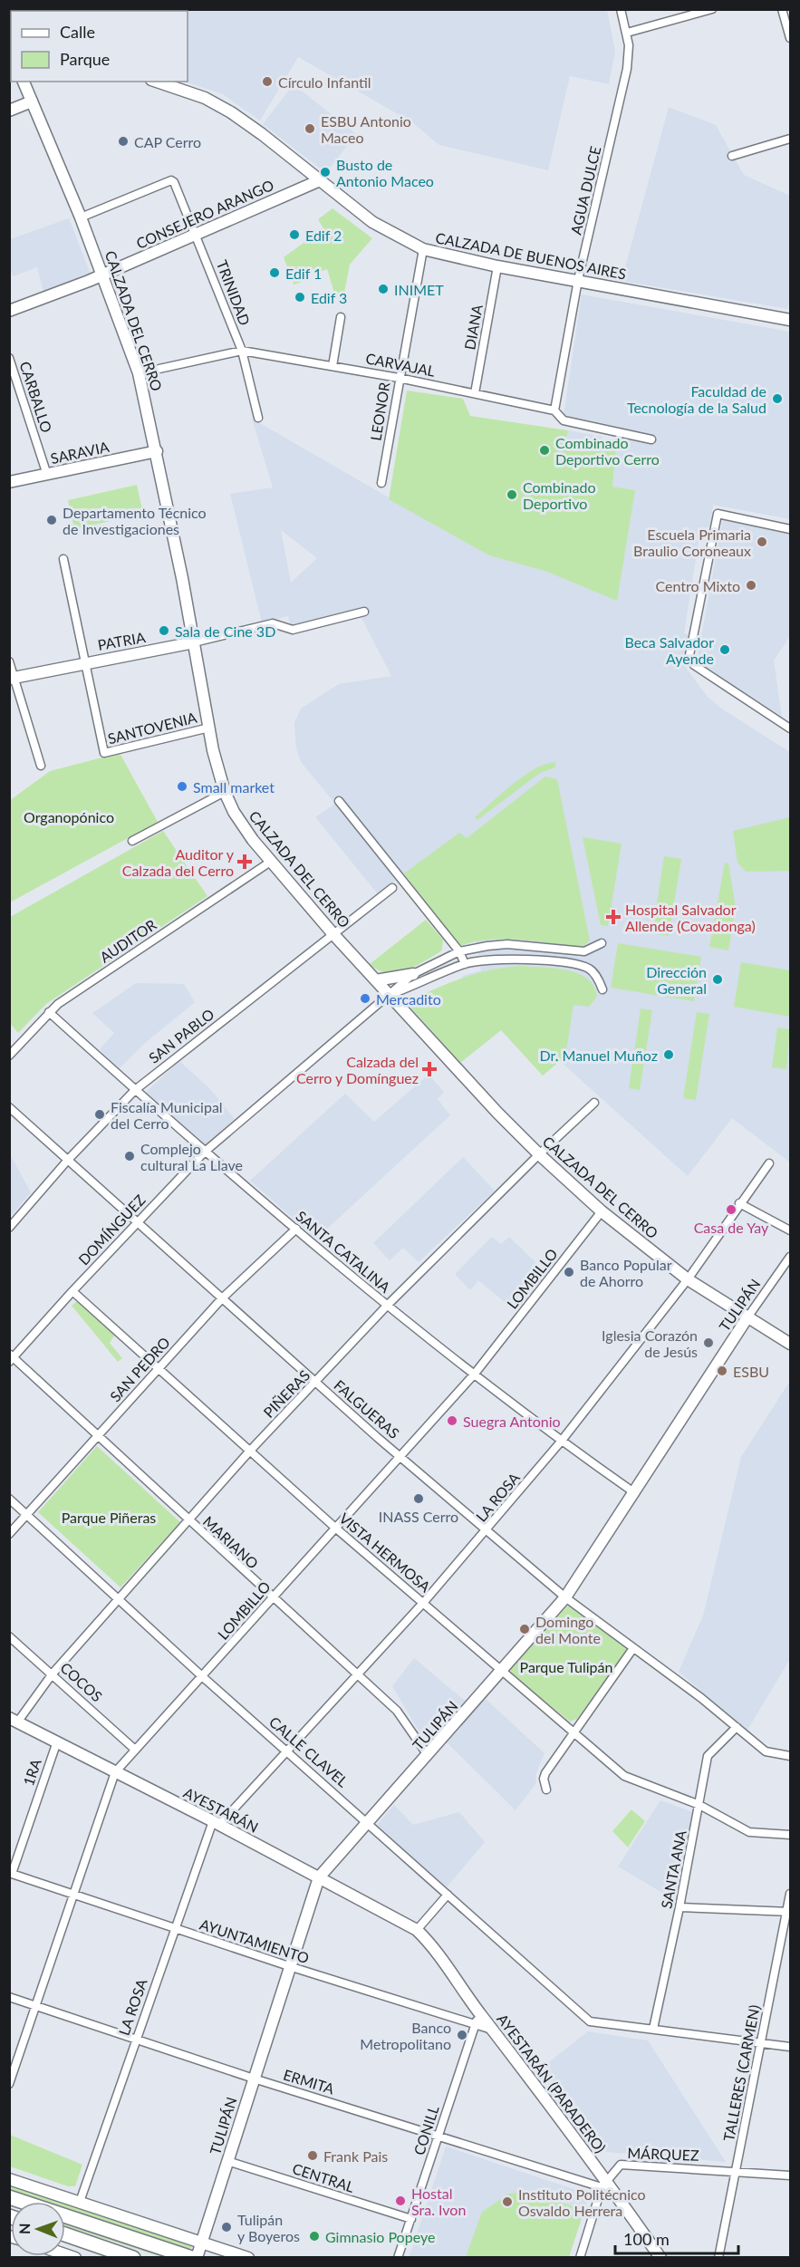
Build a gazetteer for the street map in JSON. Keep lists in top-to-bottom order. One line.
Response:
{"streets":{"main road":["CONSEJERO ARANGO","CALZADA DE BUENOS AIRES","CALZADA DEL CERRO","SARAVIA","PATRIA","TULIPÁN","AYESTARÁN","AYESTARÁN (PARADERO)"],"street":["AGUA DULCE","TRINIDAD","DIANA","CARVAJAL","CARBALLO","LEONOR","SANTOVENIA","AUDITOR","SAN PABLO","DOMÍNGUEZ","SANTA CATALINA","LOMBILLO","SAN PEDRO","PIÑERAS","FALGUERAS","LA ROSA","MARIANO","VISTA HERMOSA","COCOS","CALLE CLAVEL","1RA","SANTA ANA","AYUNTAMIENTO","TALLERES (CARMEN)","ERMITA","CONILL","MÁRQUEZ","CENTRAL"]},"crossings":[["AGUA DULCE","CALZADA DE BUENOS AIRES"],["AGUA DULCE","CARVAJAL"],["CONSEJERO ARANGO","CALZADA DE BUENOS AIRES"],["CONSEJERO ARANGO","TRINIDAD"],["CONSEJERO ARANGO","CALZADA DEL CERRO"],["CALZADA DE BUENOS AIRES","DIANA"],["CALZADA DE BUENOS AIRES","LEONOR"],["TRINIDAD","CALZADA DEL CERRO"],["TRINIDAD","CARVAJAL"],["CALZADA DEL CERRO","CARVAJAL"],["CALZADA DEL CERRO","SARAVIA"],["CALZADA DEL CERRO","PATRIA"],["CALZADA DEL CERRO","SANTOVENIA"],["CALZADA DEL CERRO","AUDITOR"],["CALZADA DEL CERRO","SAN PABLO"],["CALZADA DEL CERRO","DOMÍNGUEZ"],["CALZADA DEL CERRO","LOMBILLO"],["CALZADA DEL CERRO","TULIPÁN"],["CALZADA DEL CERRO","PIÑERAS"],["CALZADA DEL CERRO","LA ROSA"],["DIANA","CARVAJAL"],["CARVAJAL","LEONOR"],["CARBALLO","SARAVIA"],["PATRIA","SANTOVENIA"],["AUDITOR","SANTA CATALINA"],["SAN PABLO","SANTA CATALINA"],["SAN PABLO","FALGUERAS"],["DOMÍNGUEZ","SANTA CATALINA"],["DOMÍNGUEZ","FALGUERAS"],["DOMÍNGUEZ","MARIANO"],["DOMÍNGUEZ","VISTA HERMOSA"],["SANTA CATALINA","LOMBILLO"],["SANTA CATALINA","TULIPÁN"],["SANTA CATALINA","SAN PEDRO"],["SANTA CATALINA","PIÑERAS"],["SANTA CATALINA","LA ROSA"],["LOMBILLO","FALGUERAS"],["LOMBILLO","MARIANO"],["LOMBILLO","VISTA HERMOSA"],["LOMBILLO","COCOS"],["LOMBILLO","CALLE CLAVEL"],["LOMBILLO","AYESTARÁN"],["LOMBILLO","AYUNTAMIENTO"],["LOMBILLO","ERMITA"],["TULIPÁN","FALGUERAS"],["TULIPÁN","MARIANO"],["TULIPÁN","VISTA HERMOSA"],["TULIPÁN","CALLE CLAVEL"],["TULIPÁN","AYESTARÁN"],["TULIPÁN","AYUNTAMIENTO"],["TULIPÁN","ERMITA"],["TULIPÁN","CENTRAL"],["SAN PEDRO","FALGUERAS"],["SAN PEDRO","MARIANO"],["SAN PEDRO","VISTA HERMOSA"],["SAN PEDRO","CALLE CLAVEL"],["PIÑERAS","FALGUERAS"],["PIÑERAS","MARIANO"],["PIÑERAS","VISTA HERMOSA"],["PIÑERAS","COCOS"],["PIÑERAS","CALLE CLAVEL"],["PIÑERAS","AYESTARÁN"],["FALGUERAS","LA ROSA"],["FALGUERAS","SANTA ANA"],["LA ROSA","MARIANO"],["LA ROSA","VISTA HERMOSA"],["LA ROSA","CALLE CLAVEL"],["LA ROSA","AYESTARÁN"],["LA ROSA","AYUNTAMIENTO"],["LA ROSA","ERMITA"],["VISTA HERMOSA","SANTA ANA"],["CALLE CLAVEL","SANTA ANA"],["1RA","AYESTARÁN"],["1RA","AYUNTAMIENTO"],["AYESTARÁN","AYESTARÁN (PARADERO)"],["AYUNTAMIENTO","AYESTARÁN (PARADERO)"],["AYUNTAMIENTO","CONILL"],["TALLERES (CARMEN)","MÁRQUEZ"],["ERMITA","AYESTARÁN (PARADERO)"],["ERMITA","CONILL"],["ERMITA","MÁRQUEZ"],["AYESTARÁN (PARADERO)","CONILL"],["AYESTARÁN (PARADERO)","MÁRQUEZ"],["CONILL","CENTRAL"]],"parks":["Organopónico","Parque Piñeras","Parque Tulipán"],"places":{"other":["Círculo Infantil","ESBU Antonio Maceo","CAP Cerro","Busto de Antonio Maceo","Edif 2","Edif 1","INIMET","Edif 3","Faculdad de Tecnología de la Salud","Combinado Deportivo Cerro","Combinado Deportivo","Departamento Técnico de Investigaciones","Escuela Primaria Braulio Coroneaux","Centro Mixto","Sala de Cine 3D","Beca Salvador Ayende","Small market","Dirección General","Mercadito","Dr. Manuel Muñoz","Fiscalía Municipal del Cerro","Complejo cultural La Llave","Casa de Yay","Banco Popular de Ahorro","Iglesia Corazón de Jesús","ESBU","Suegra Antonio","INASS Cerro","Domingo del Monte","Banco Metropolitano","Frank Pais","Hostal Sra. Ivon","Instituto Politécnico Osvaldo Herrera","Tulipán y Boyeros","Gimnasio Popeye"],"health":["Auditor y Calzada del Cerro","Hospital Salvador Allende (Covadonga)","Calzada del Cerro y Domínguez"]},"legend":["Calle","Parque"],"scale_bar":"100 m","north":"left"}
